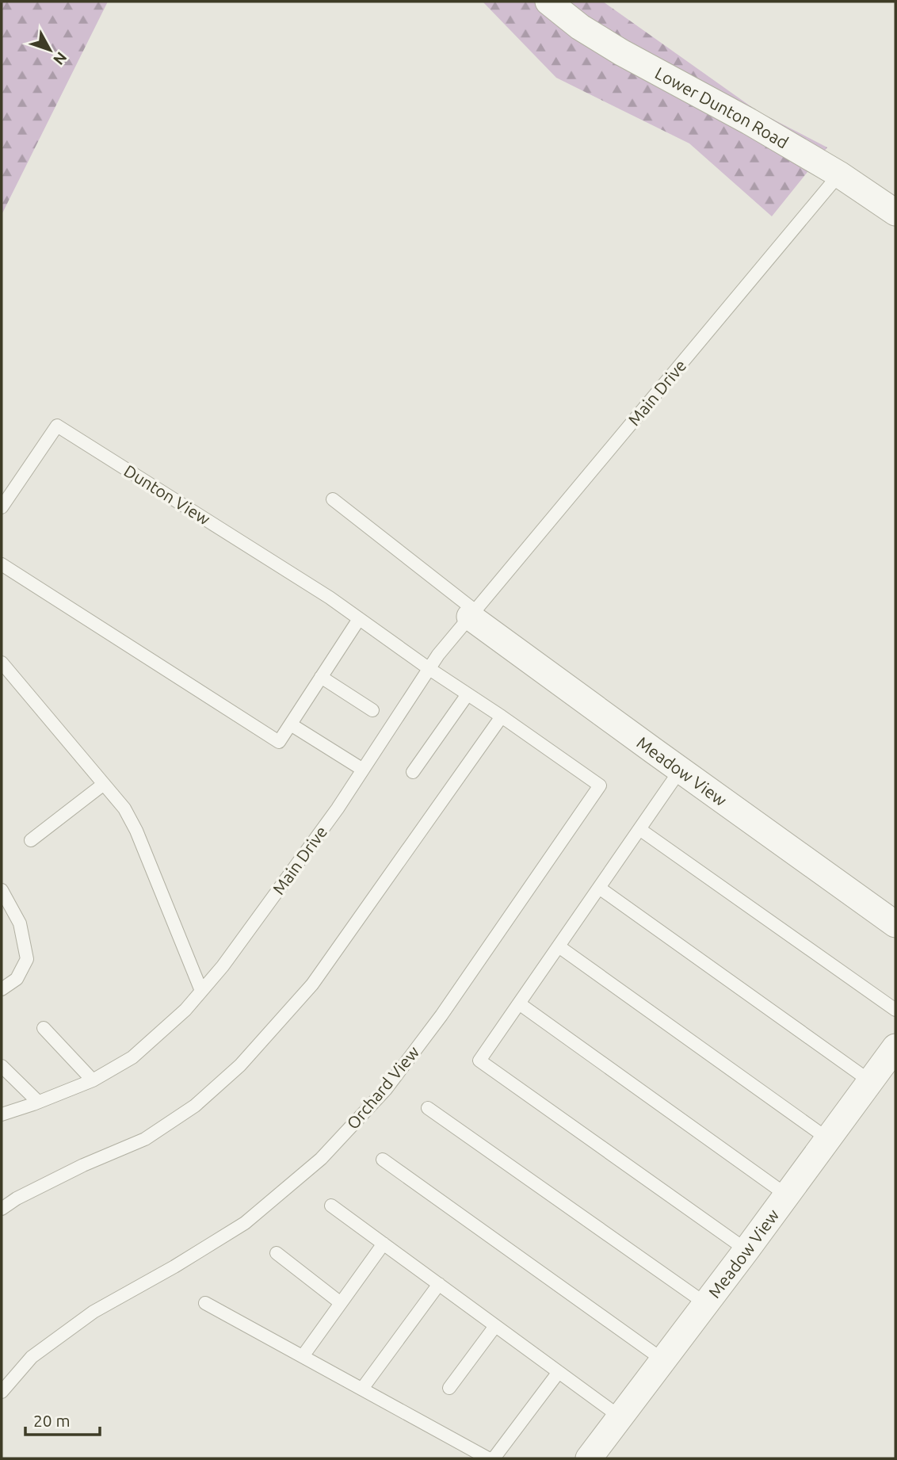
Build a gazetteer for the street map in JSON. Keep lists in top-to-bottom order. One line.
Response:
{"streets":{"street":["Lower Dunton Road","Meadow View"],"lane":["Main Drive","Dunton View","Orchard View"]},"crossings":[["Lower Dunton Road","Main Drive"],["Main Drive","Dunton View"],["Main Drive","Meadow View"],["Main Drive","Orchard View"],["Dunton View","Orchard View"]],"scale_bar":"20 m","north":"bottom right"}
